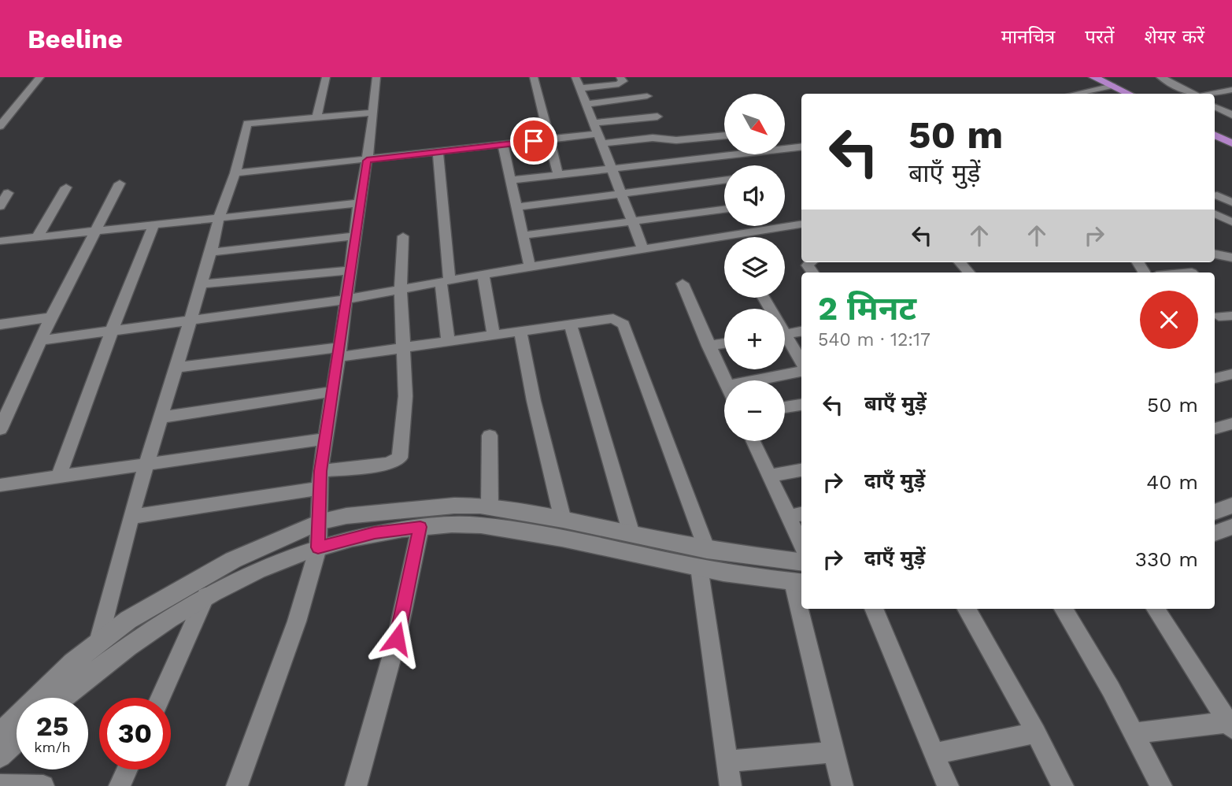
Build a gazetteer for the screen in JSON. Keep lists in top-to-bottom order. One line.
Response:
{"north":"bottom right","page":{"header":"Beeline","nav":["मानचित्र","परतें","शेयर करें"],"map_buttons":["+","−"],"turn":["50 m","बाएँ मुड़ें"],"heading":["2 मिनट","540 m · 12:17"],"list":[{"name":"बाएँ मुड़ें","value":"50 m"},{"name":"दाएँ मुड़ें","value":"40 m"},{"name":"दाएँ मुड़ें","value":"330 m"}],"speed":"25 km/h","limit":"30"}}
